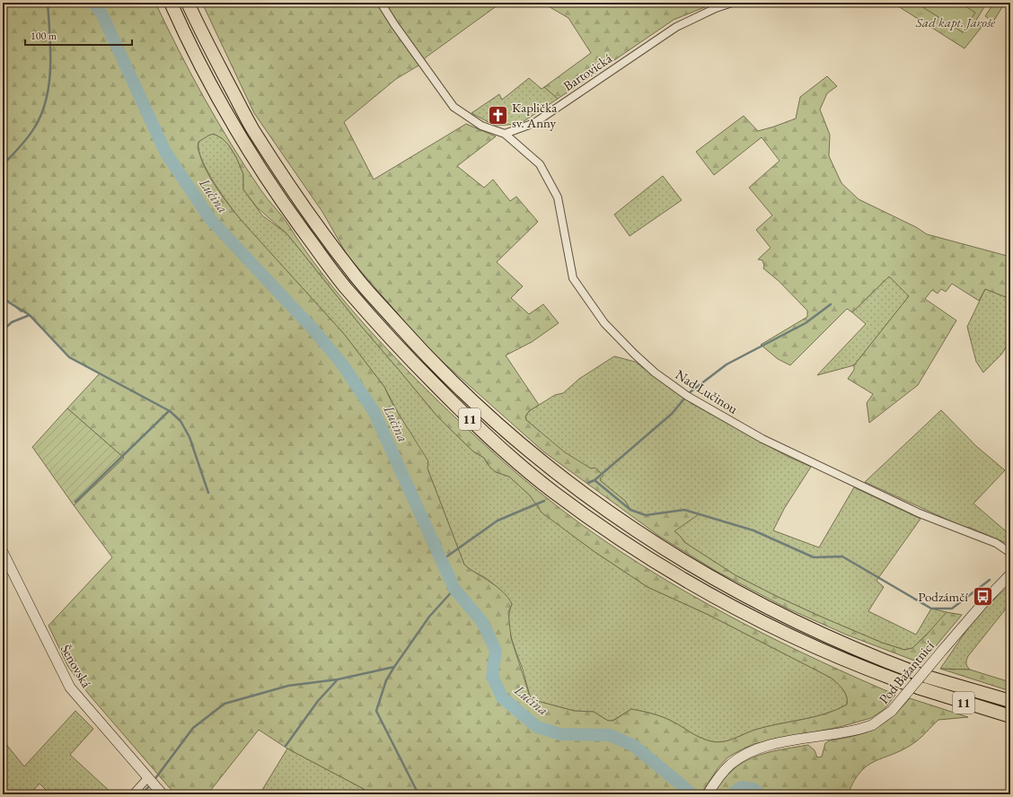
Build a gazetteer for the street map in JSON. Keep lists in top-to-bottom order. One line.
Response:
{"streets":{"highway":["11"],"street":["Bartovická","Nad Lučinou","Šenovská","Pod Bažantnicí"]},"crossings":[["Bartovická","Nad Lučinou"]],"water":["Lučina"],"parks":["Sad kapt. Jaroše"],"places":{"church":["Kaplička sv. Anny"],"bus stop":["Podzámčí"]},"scale_bar":"100 m"}
